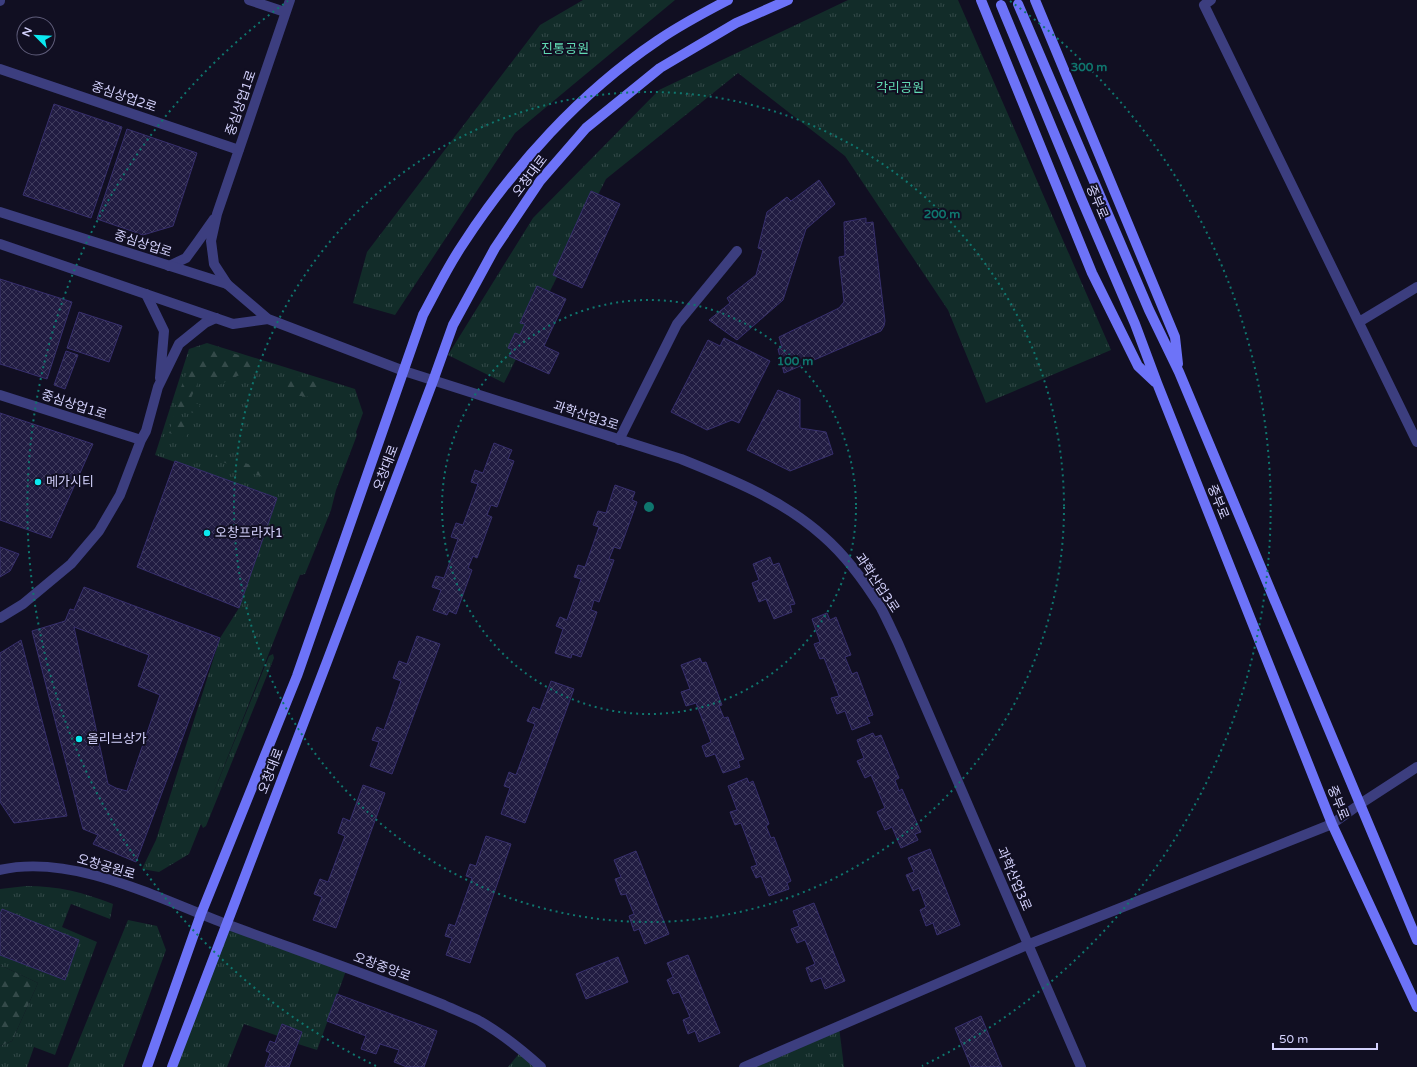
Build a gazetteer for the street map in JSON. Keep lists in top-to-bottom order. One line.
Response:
{"streets":{"main road":["오창대로","중부로"],"street":["중심상업2로","중심상업1로","중심상업로","과학산업3로","오창공원로","오창중앙로"]},"crossings":[["중심상업2로","중심상업1로"],["오창대로","중심상업로"],["오창대로","과학산업3로"],["오창대로","오창공원로"],["오창대로","오창중앙로"],["중심상업로","과학산업3로"],["오창공원로","오창중앙로"]],"parks":["진통공원","각리공원"],"places":["메가시티","오창프라자1","올리브상가"],"scale_bar":"50 m","north":"top left","rings":["300 m","200 m","100 m"]}
